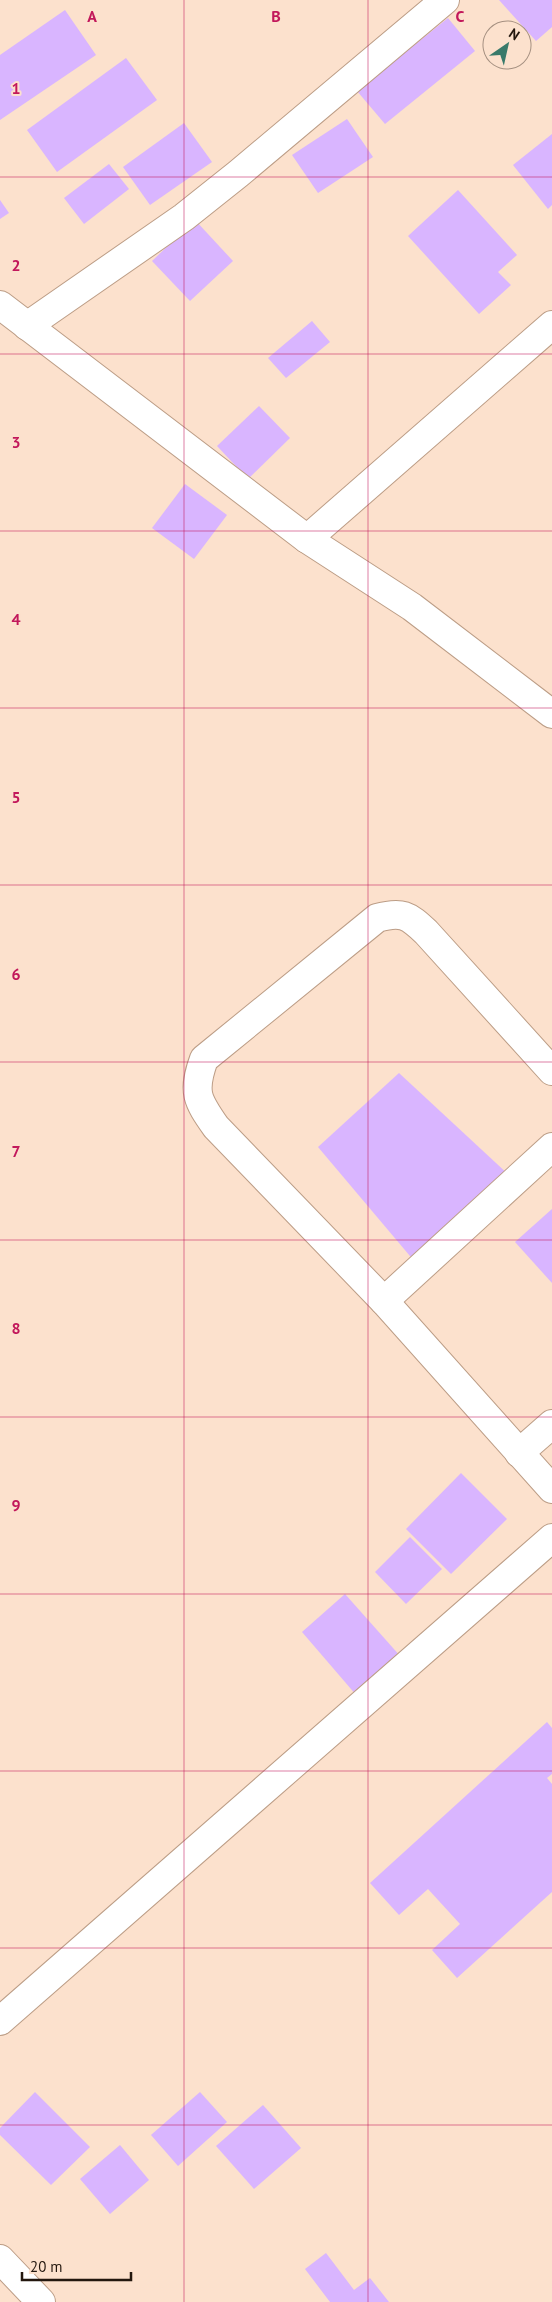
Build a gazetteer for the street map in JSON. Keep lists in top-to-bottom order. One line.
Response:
{"scale_bar":"20 m","north":"top right","grid":{"columns":["A","B","C"],"rows":["1","2","3","4","5","6","7","8","9"]}}
